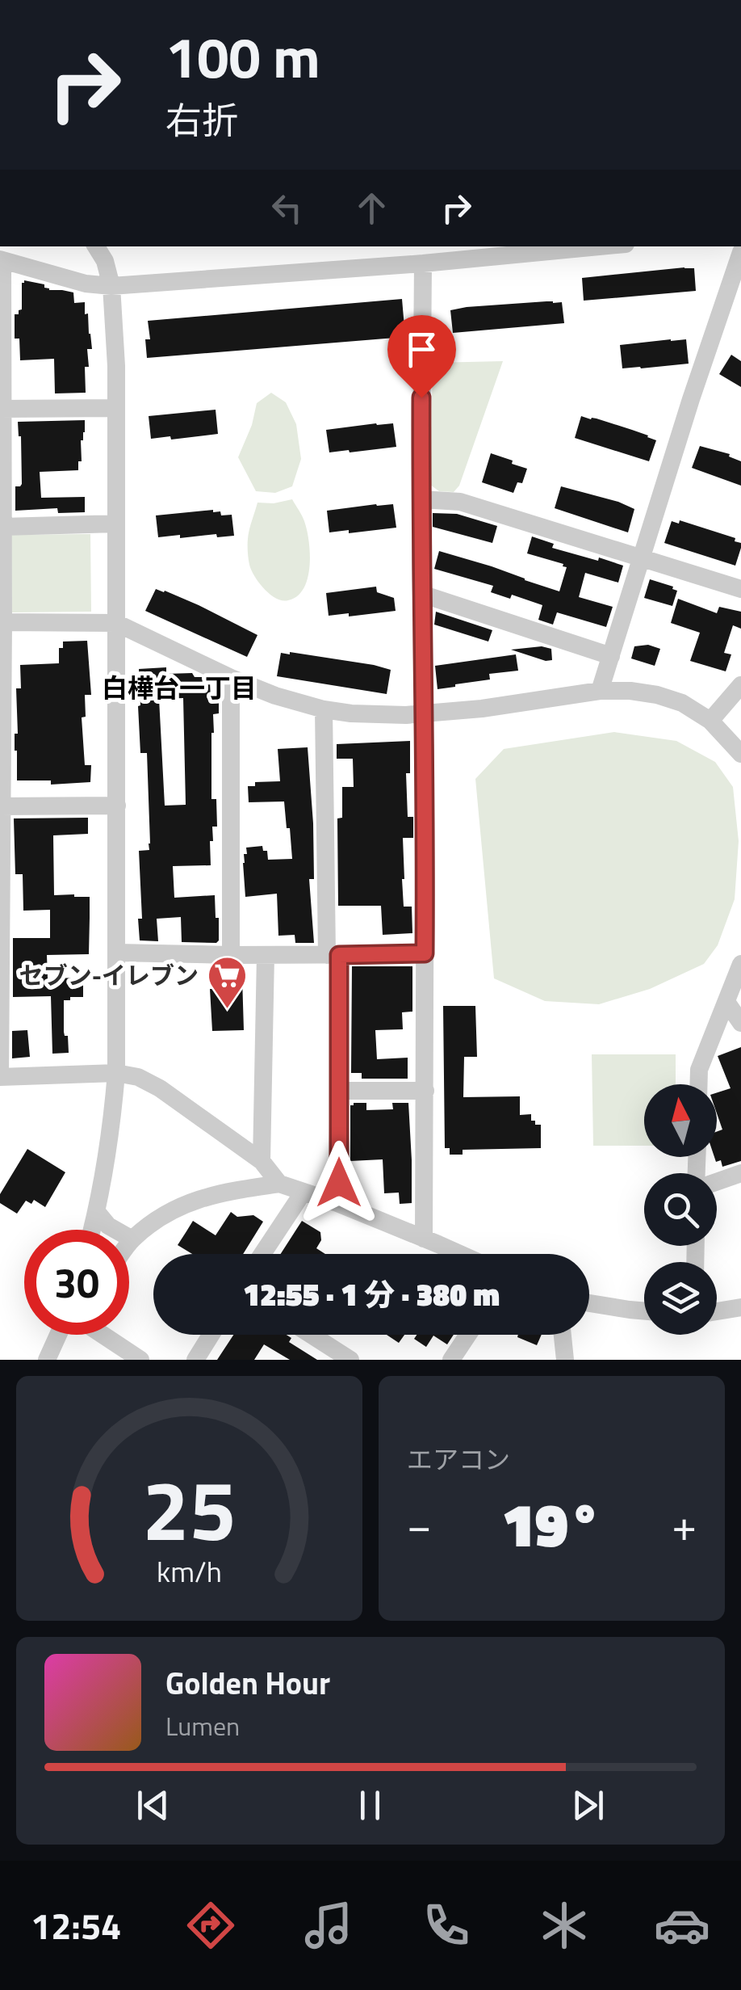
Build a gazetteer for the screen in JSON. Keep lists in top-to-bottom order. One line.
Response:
{"districts":["白樺台一丁目"],"places":{"supermarket":["セブン-イレブン"]},"north":"top","page":{"turn":["100 m","右折"],"limit":"30","trip":"12:55 · 1 分 · 380 m","tile":"エアコン","heat":["−","19°","+"],"song":["Golden Hour","Lumen"],"tabs":"12:54","gauge":["25","km/h"]}}
